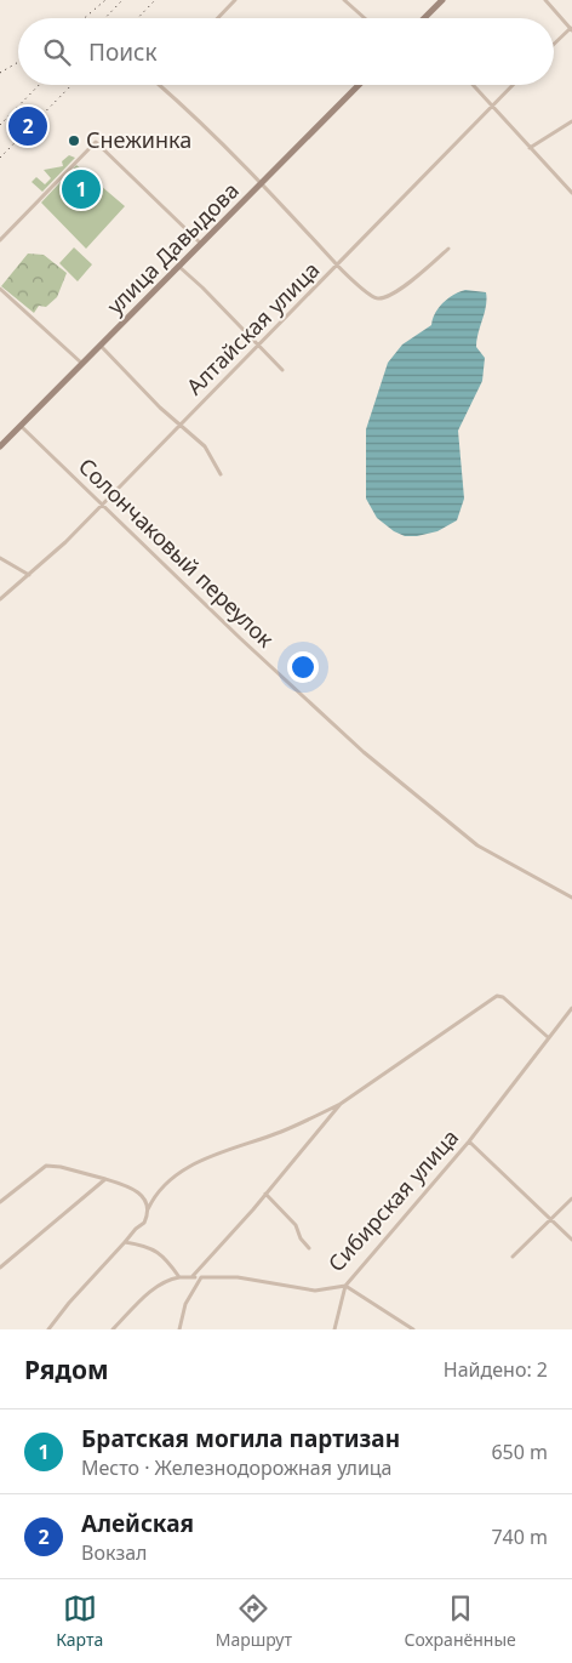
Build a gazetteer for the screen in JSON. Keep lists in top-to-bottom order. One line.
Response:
{"streets":{"main road":["улица Давыдова"],"street":["Алтайская улица","Солончаковый переулок","Сибирская улица"]},"crossings":[["улица Давыдова","Солончаковый переулок"],["Алтайская улица","Солончаковый переулок"]],"places":["Снежинка"],"page":{"search":"Поиск","pins":["2","1"],"heading":["Рядом","Найдено: 2"],"list":[{"mark":"1","name":"Братская могила партизан","note":"Место · Железнодорожная улица","value":"650 m"},{"mark":"2","name":"Алейская","note":"Вокзал","value":"740 m"}],"nav":["Карта","Маршрут","Сохранённые"]}}
